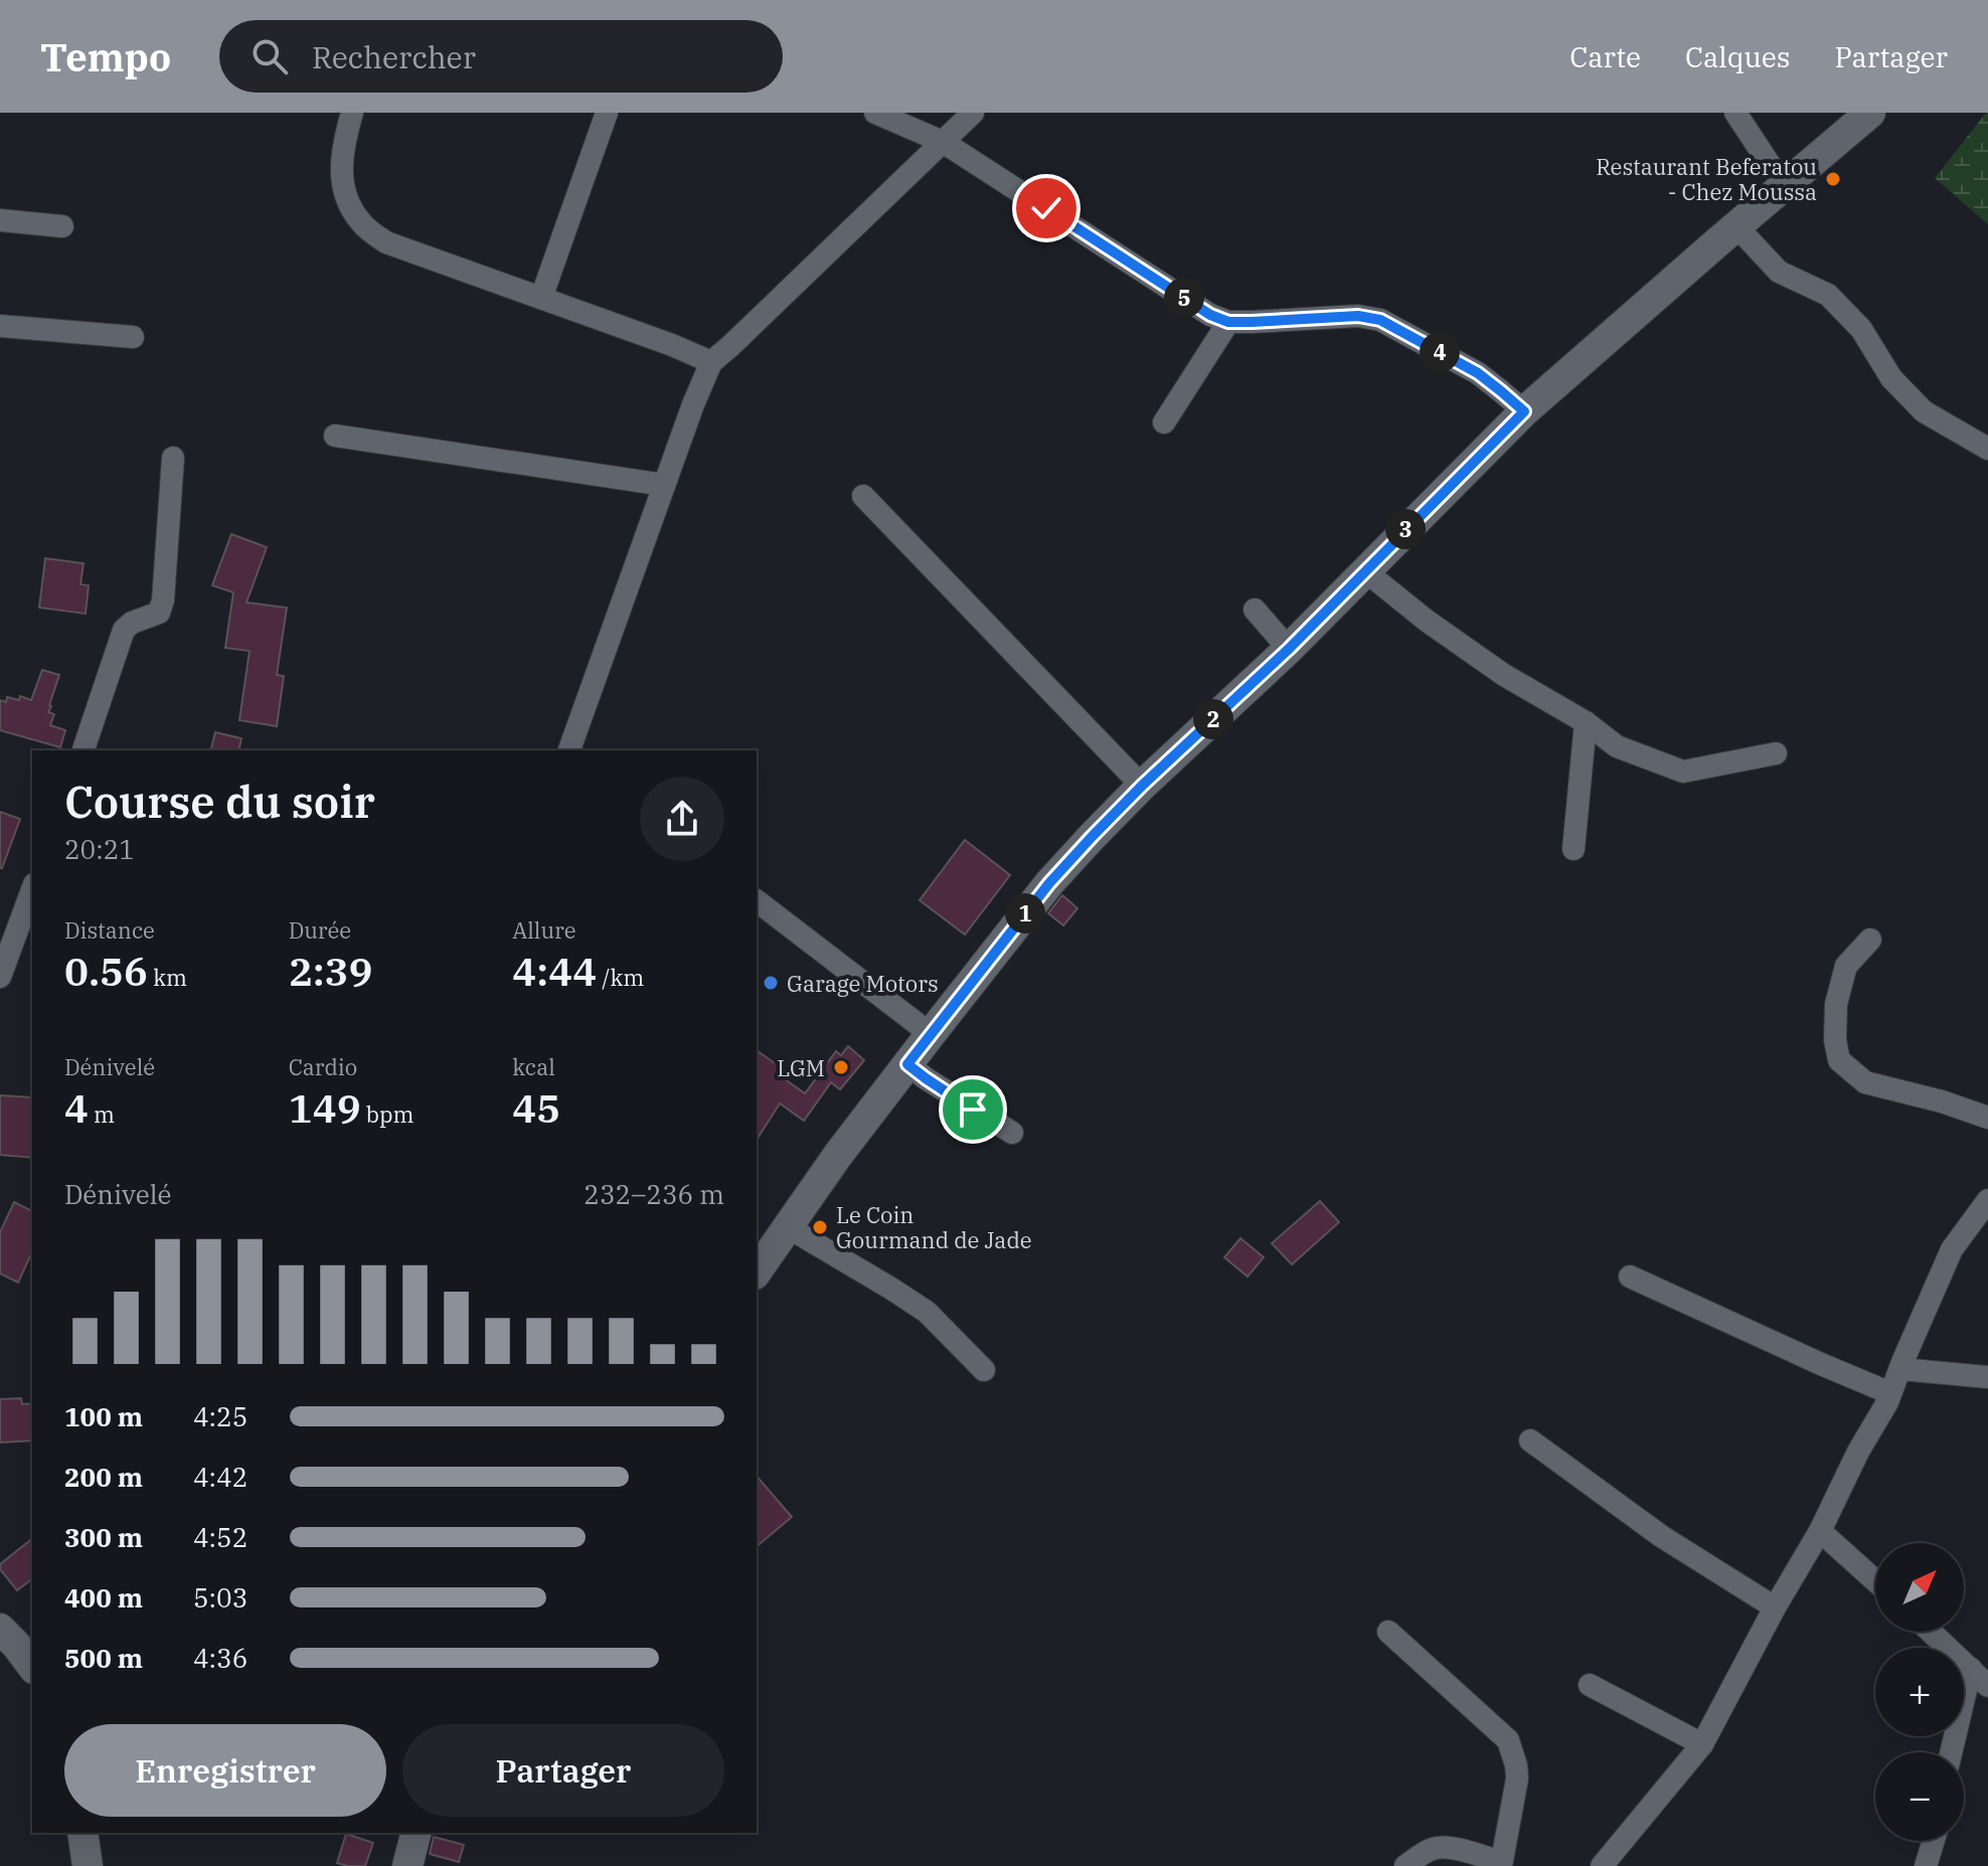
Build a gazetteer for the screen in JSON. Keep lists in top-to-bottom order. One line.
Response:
{"places":["Restaurant Beferatou - Chez Moussa","Garage Motors","LGM","Le Coin Gourmand de Jade"],"north":"top right","page":{"header":"Tempo","search":"Rechercher","nav":["Carte","Calques","Partager"],"pins":["5","4","3","2","1"],"heading":["Course du soir","20:21"],"stats":[["Distance","0.56 km"],["Durée","2:39"],["Allure","4:44 /km"],["Dénivelé","4 m"],["Cardio","149 bpm"],["kcal","45"]],"chart":["Dénivelé","232–236 m"],"list":[{"name":"100 m","note":"4:25"},{"name":"200 m","note":"4:42"},{"name":"300 m","note":"4:52"},{"name":"400 m","note":"5:03"},{"name":"500 m","note":"4:36"}],"map_buttons":["+","−"],"buttons":["Enregistrer","Partager"]}}
